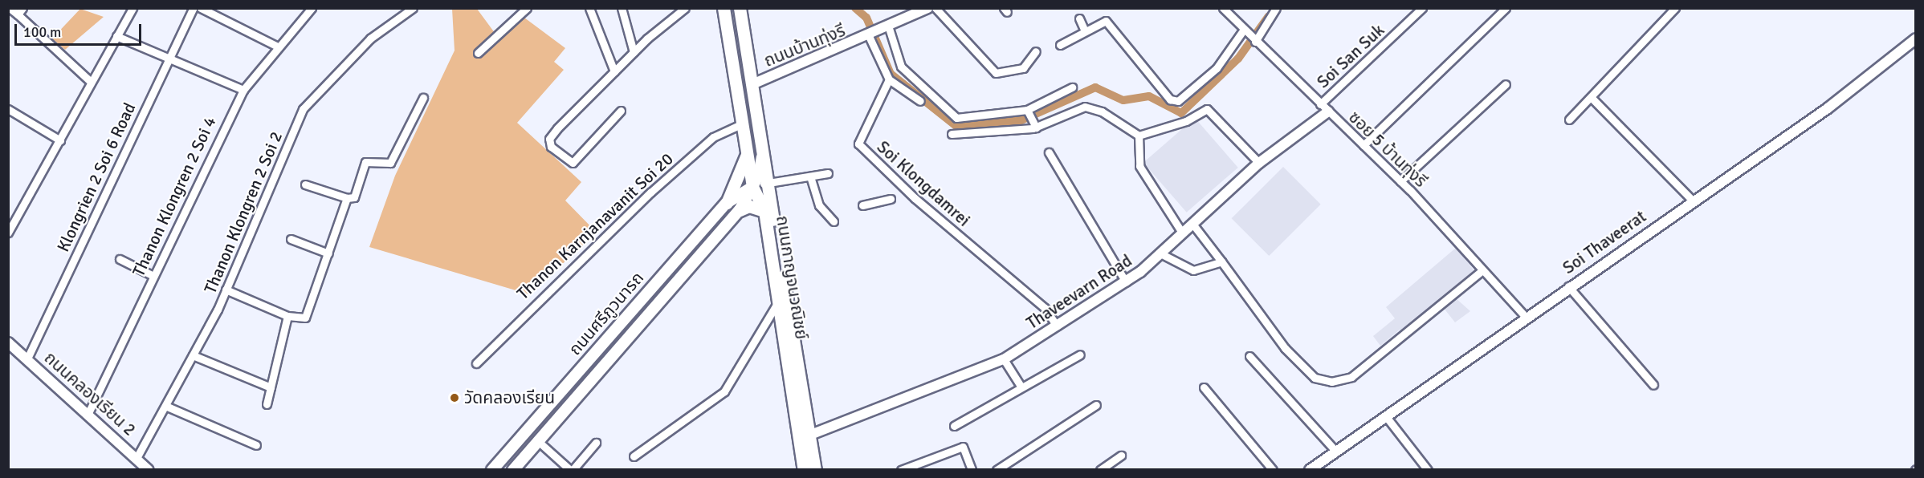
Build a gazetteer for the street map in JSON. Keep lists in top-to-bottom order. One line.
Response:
{"streets":{"main road":["ถนนกาญจนวณิชย์","ถนนศรีภูวนารถ"],"street":["ถนนบ้านทุ่งรี","Soi San Suk","ซอย 5 บ้านทุ่งรี","Klongrien 2 Soi 6 Road","Soi Klongdamrei","Thanon Klongren 2 Soi 4","Thanon Klongren 2 Soi 2","Thanon Karnjanavanit Soi 20","Soi Thaveerat","Thaveevarn Road","ถนนคลองเรียน 2"]},"crossings":[["ถนนบ้านทุ่งรี","ถนนกาญจนวณิชย์"],["Soi San Suk","ซอย 5 บ้านทุ่งรี"],["Soi San Suk","Thaveevarn Road"],["ซอย 5 บ้านทุ่งรี","Soi Thaveerat"],["ซอย 5 บ้านทุ่งรี","Thaveevarn Road"],["Klongrien 2 Soi 6 Road","ถนนคลองเรียน 2"],["Soi Klongdamrei","Thaveevarn Road"],["Thanon Klongren 2 Soi 4","ถนนคลองเรียน 2"],["Thanon Klongren 2 Soi 2","ถนนคลองเรียน 2"],["Thanon Karnjanavanit Soi 20","ถนนกาญจนวณิชย์"],["ถนนกาญจนวณิชย์","Thaveevarn Road"],["ถนนกาญจนวณิชย์","ถนนศรีภูวนารถ"]],"places":["วัดคลองเรียน"],"scale_bar":"100 m"}
